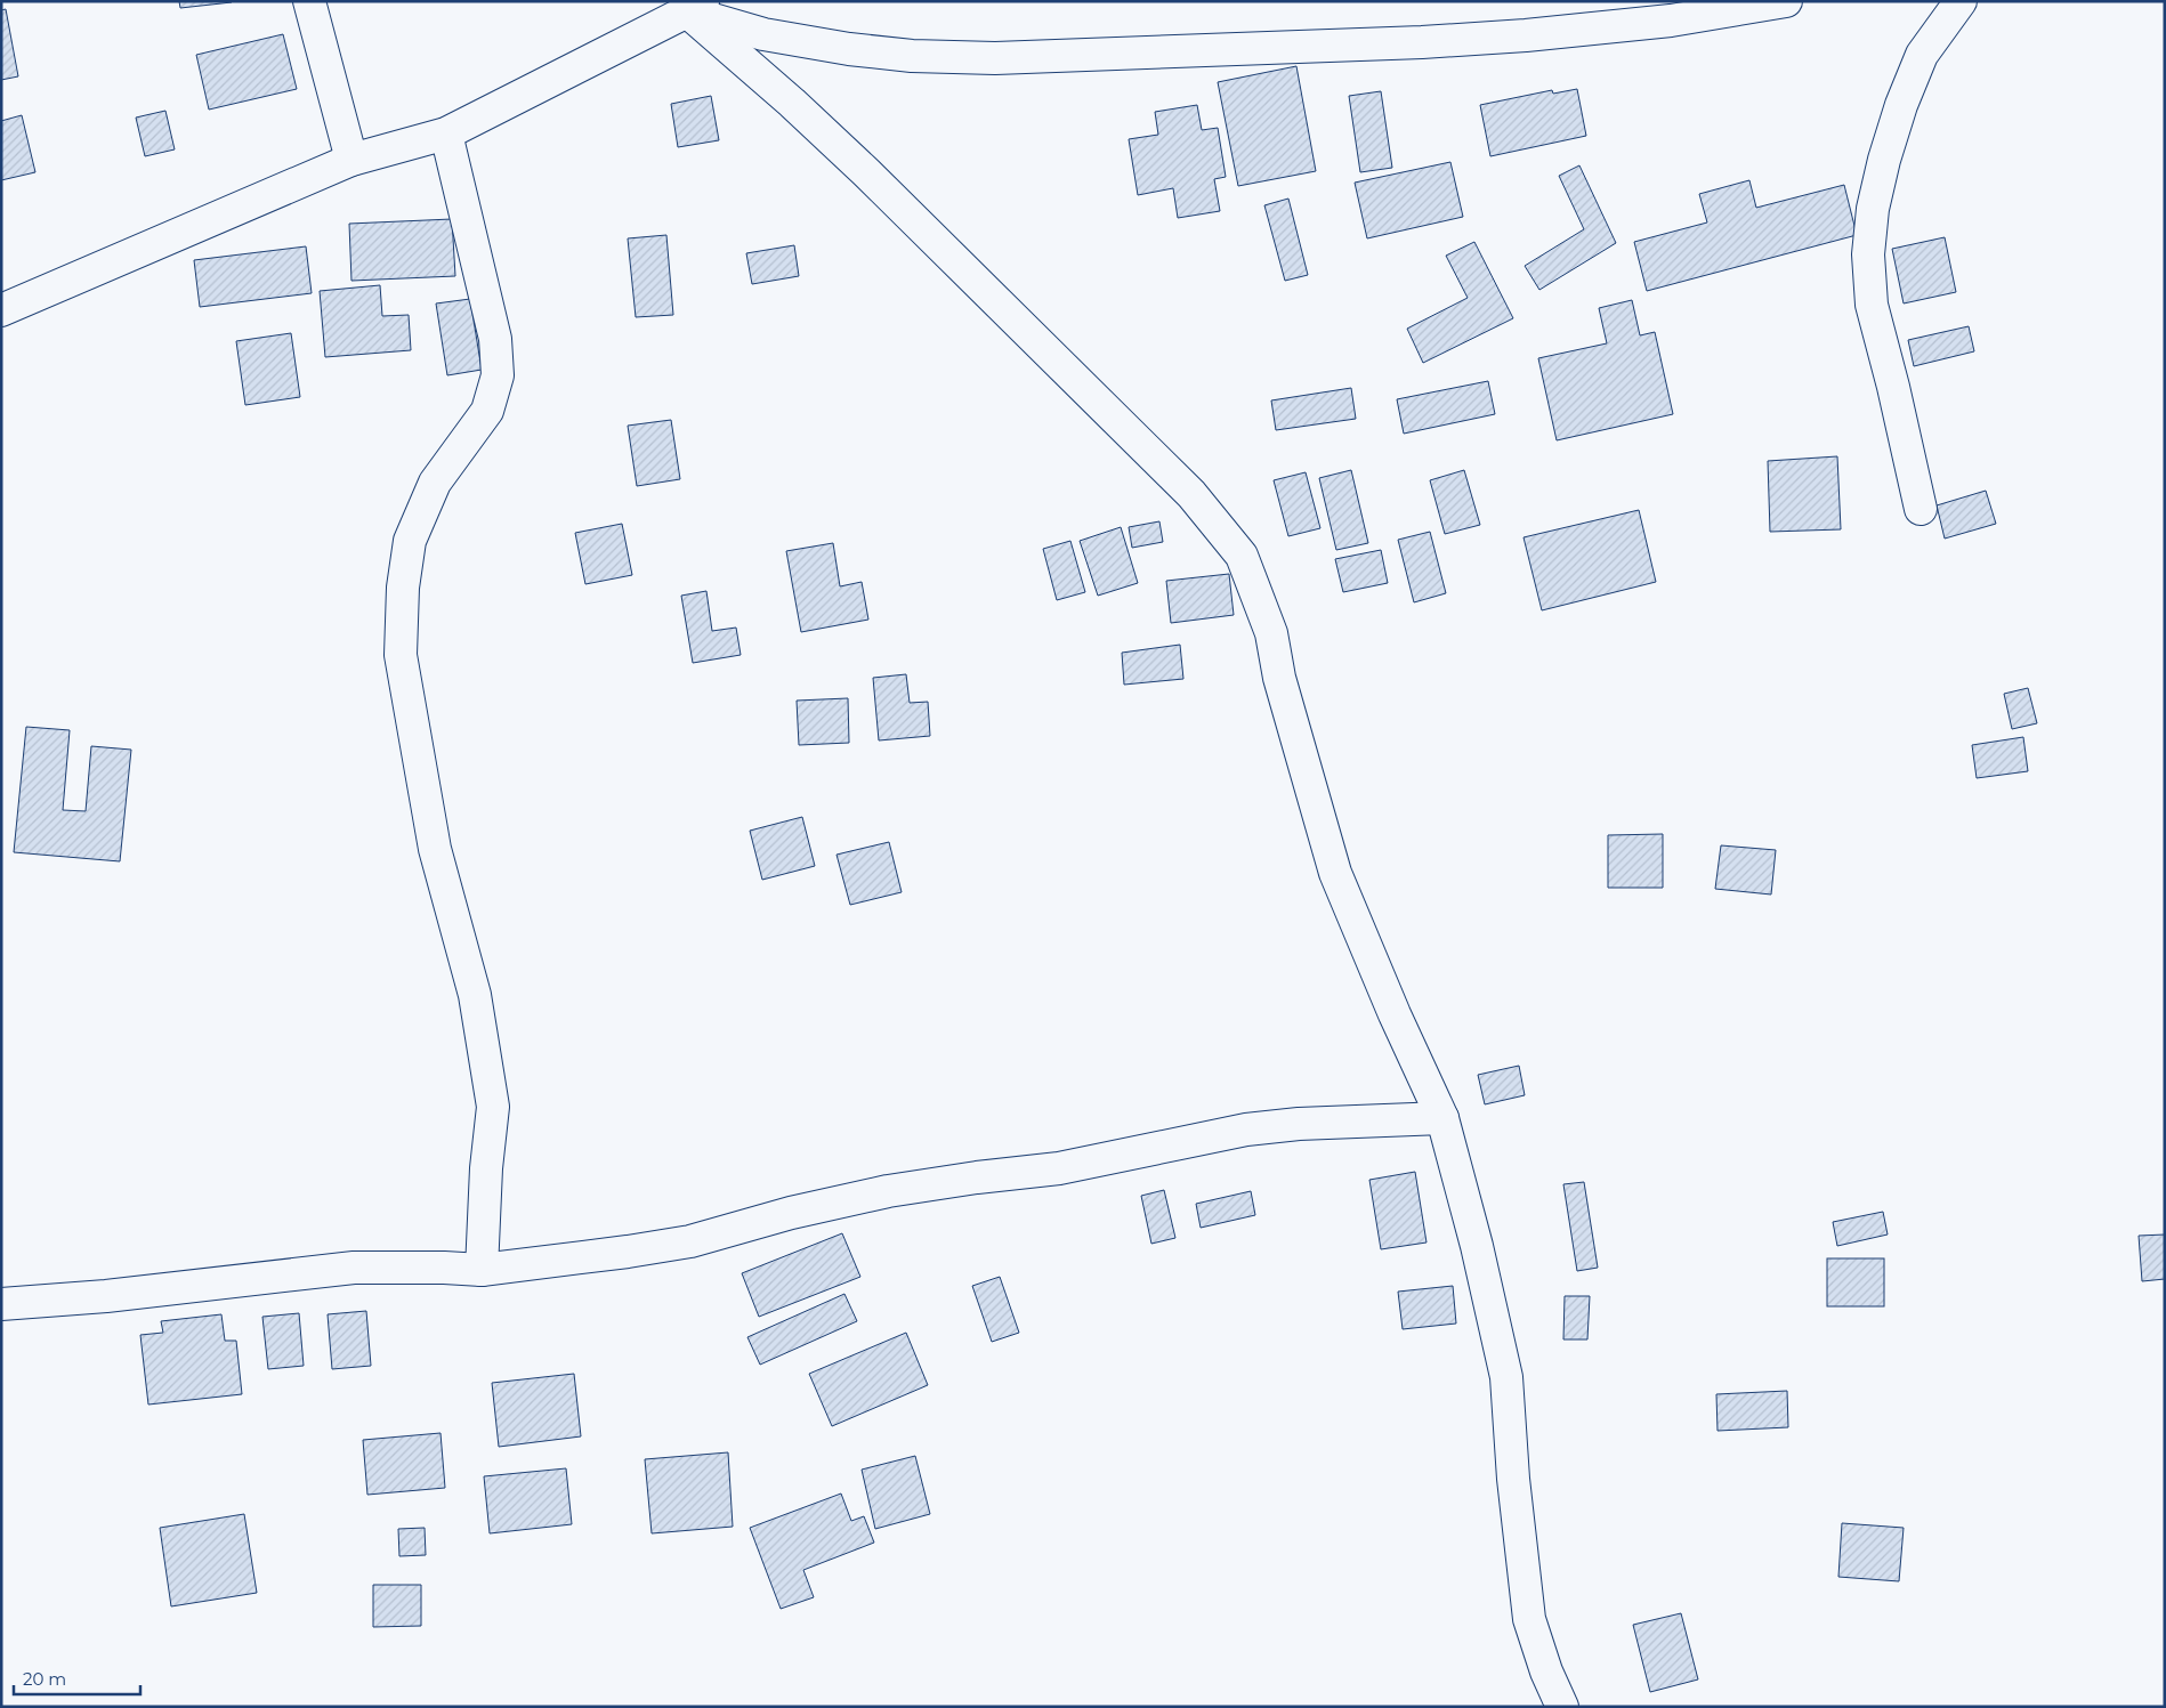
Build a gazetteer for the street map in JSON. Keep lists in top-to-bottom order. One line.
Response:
{"scale_bar":"20 m"}
